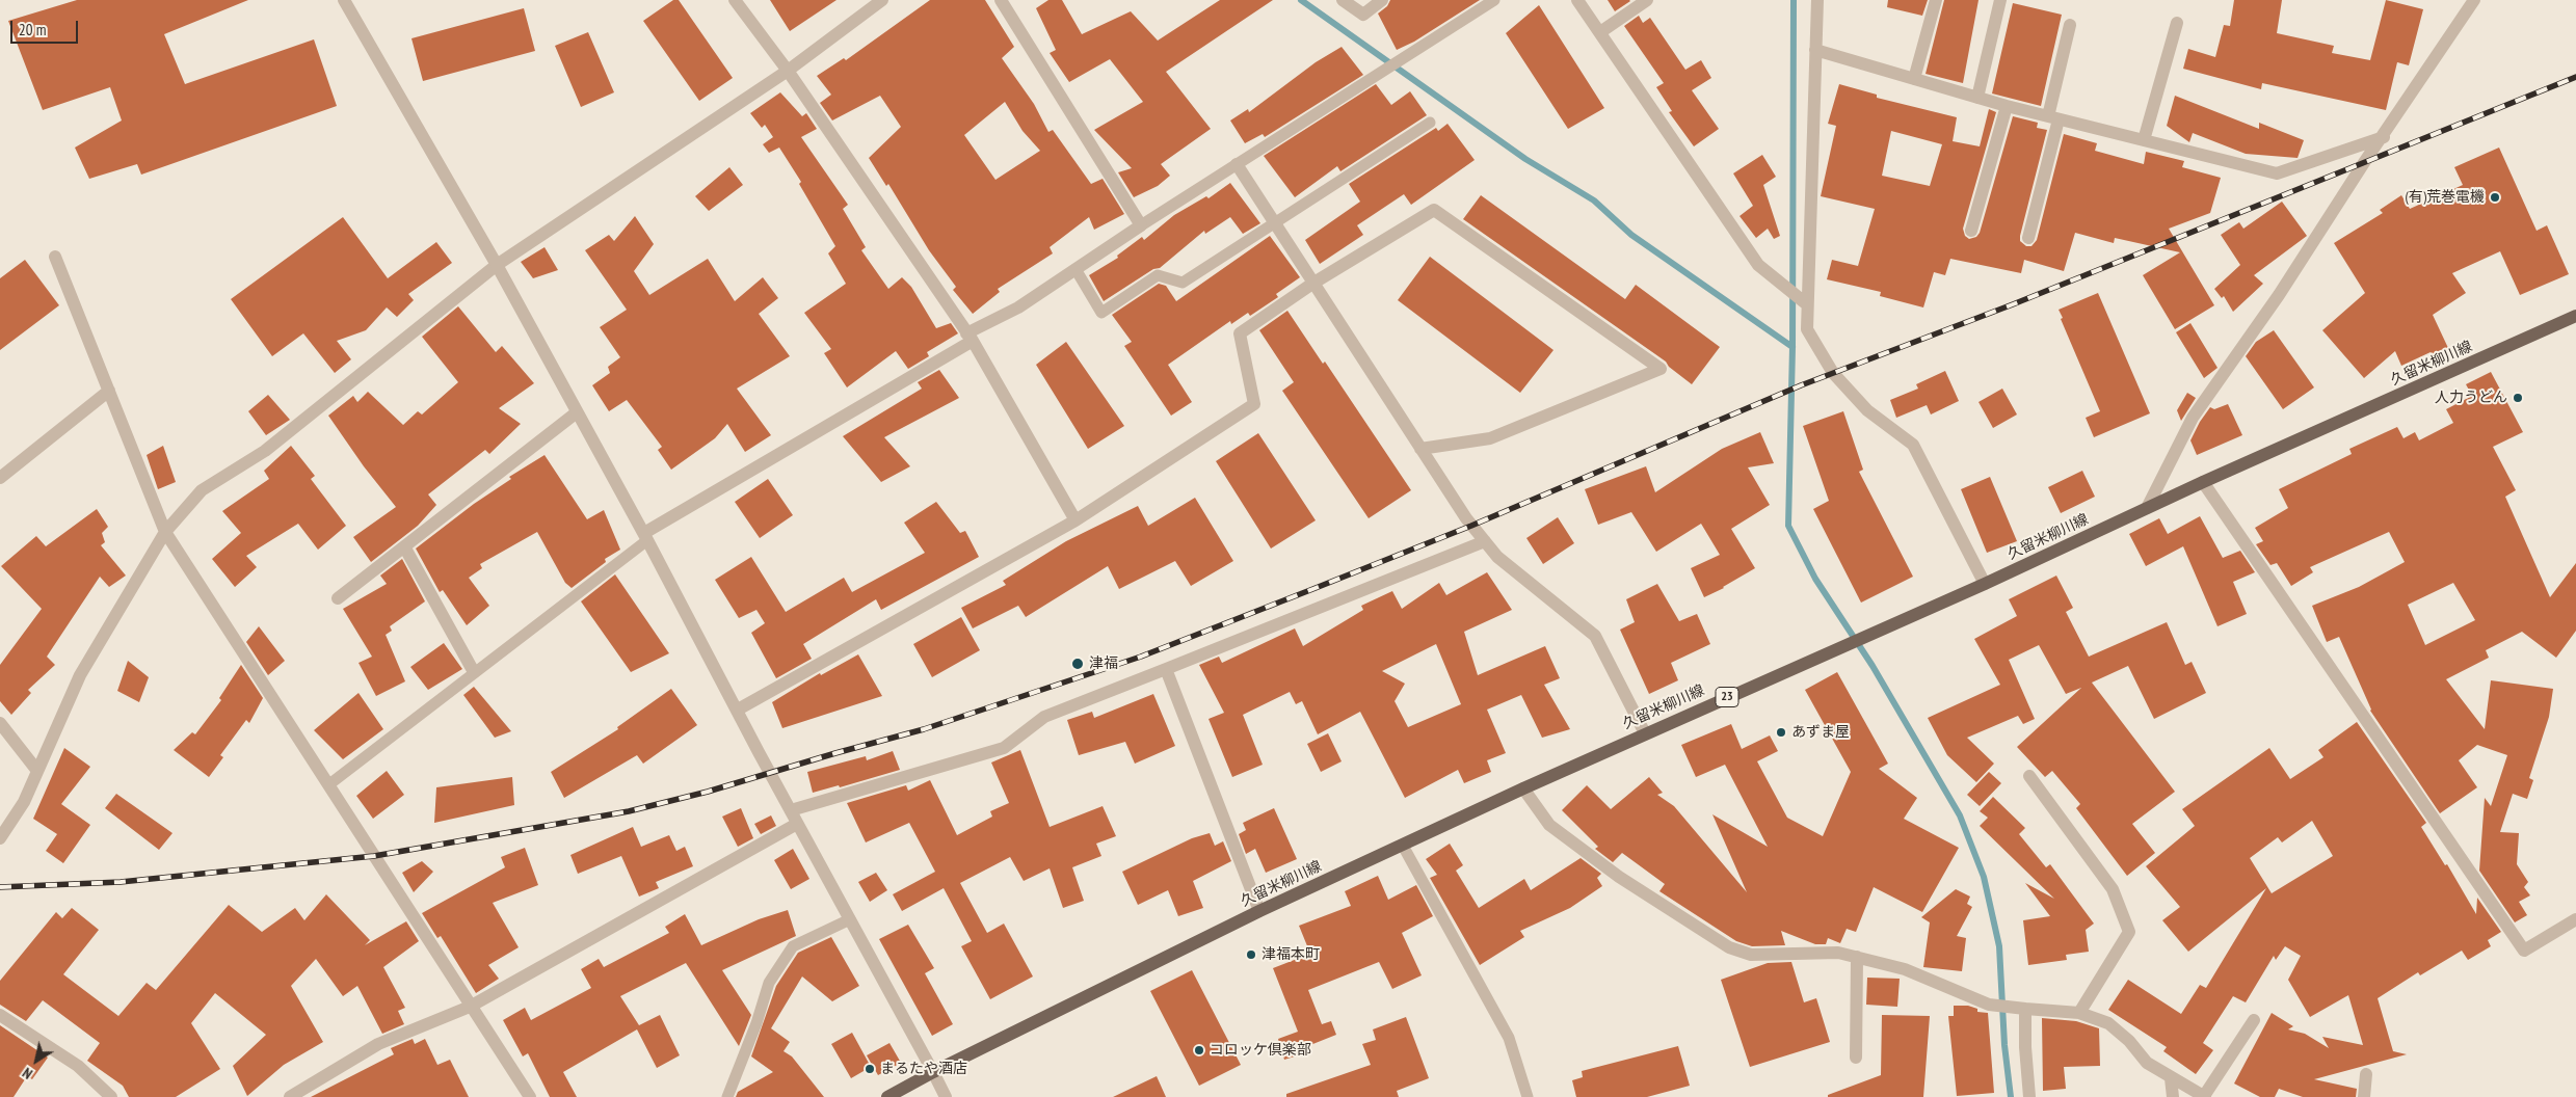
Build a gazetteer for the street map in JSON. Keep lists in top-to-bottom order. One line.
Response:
{"streets":{"main road":["久留米柳川線","23"]},"places":["(有)荒巻電機","人力うどん","津福","あずま屋","津福本町","コロッケ倶楽部","まるたや酒店"],"scale_bar":"20 m","north":"bottom left"}
